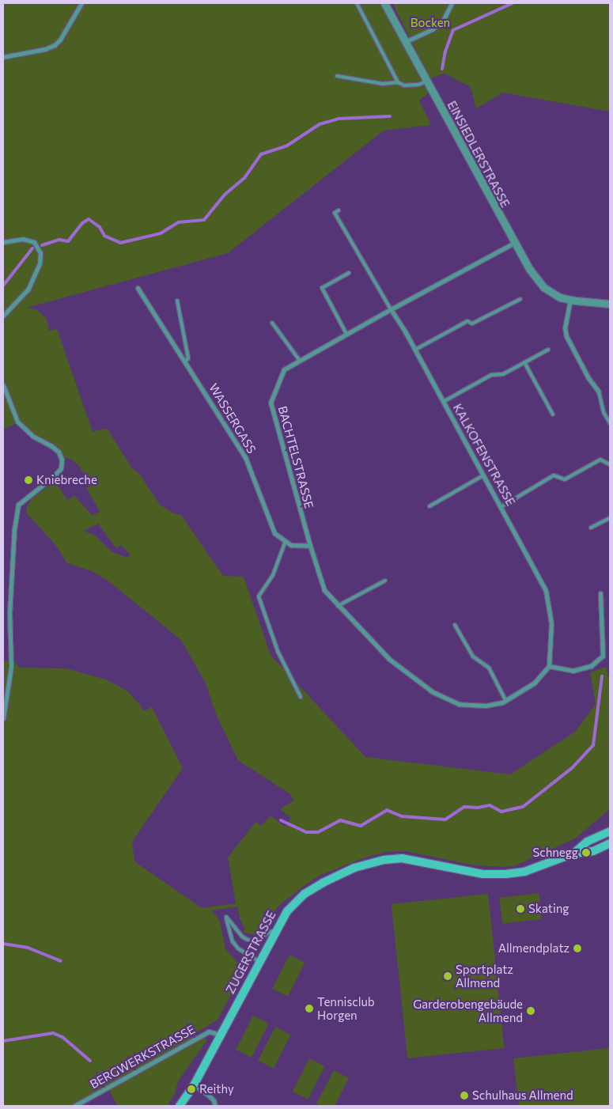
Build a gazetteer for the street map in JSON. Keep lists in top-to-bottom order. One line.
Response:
{"streets":{"main road":["ZUGERSTRASSE"],"street":["EINSIEDLERSTRASSE","WASSERGASS","KALKOFENSTRASSE","BACHTELSTRASSE","BERGWERKSTRASSE"]},"crossings":[["EINSIEDLERSTRASSE","BACHTELSTRASSE"],["KALKOFENSTRASSE","BACHTELSTRASSE"],["ZUGERSTRASSE","BERGWERKSTRASSE"]],"parks":["Bocken"],"places":["Kniebreche","Schnegg","Skating","Allmendplatz","Sportplatz Allmend","Tennisclub Horgen","Garderobengebäude Allmend","Reithy","Schulhaus Allmend"]}
